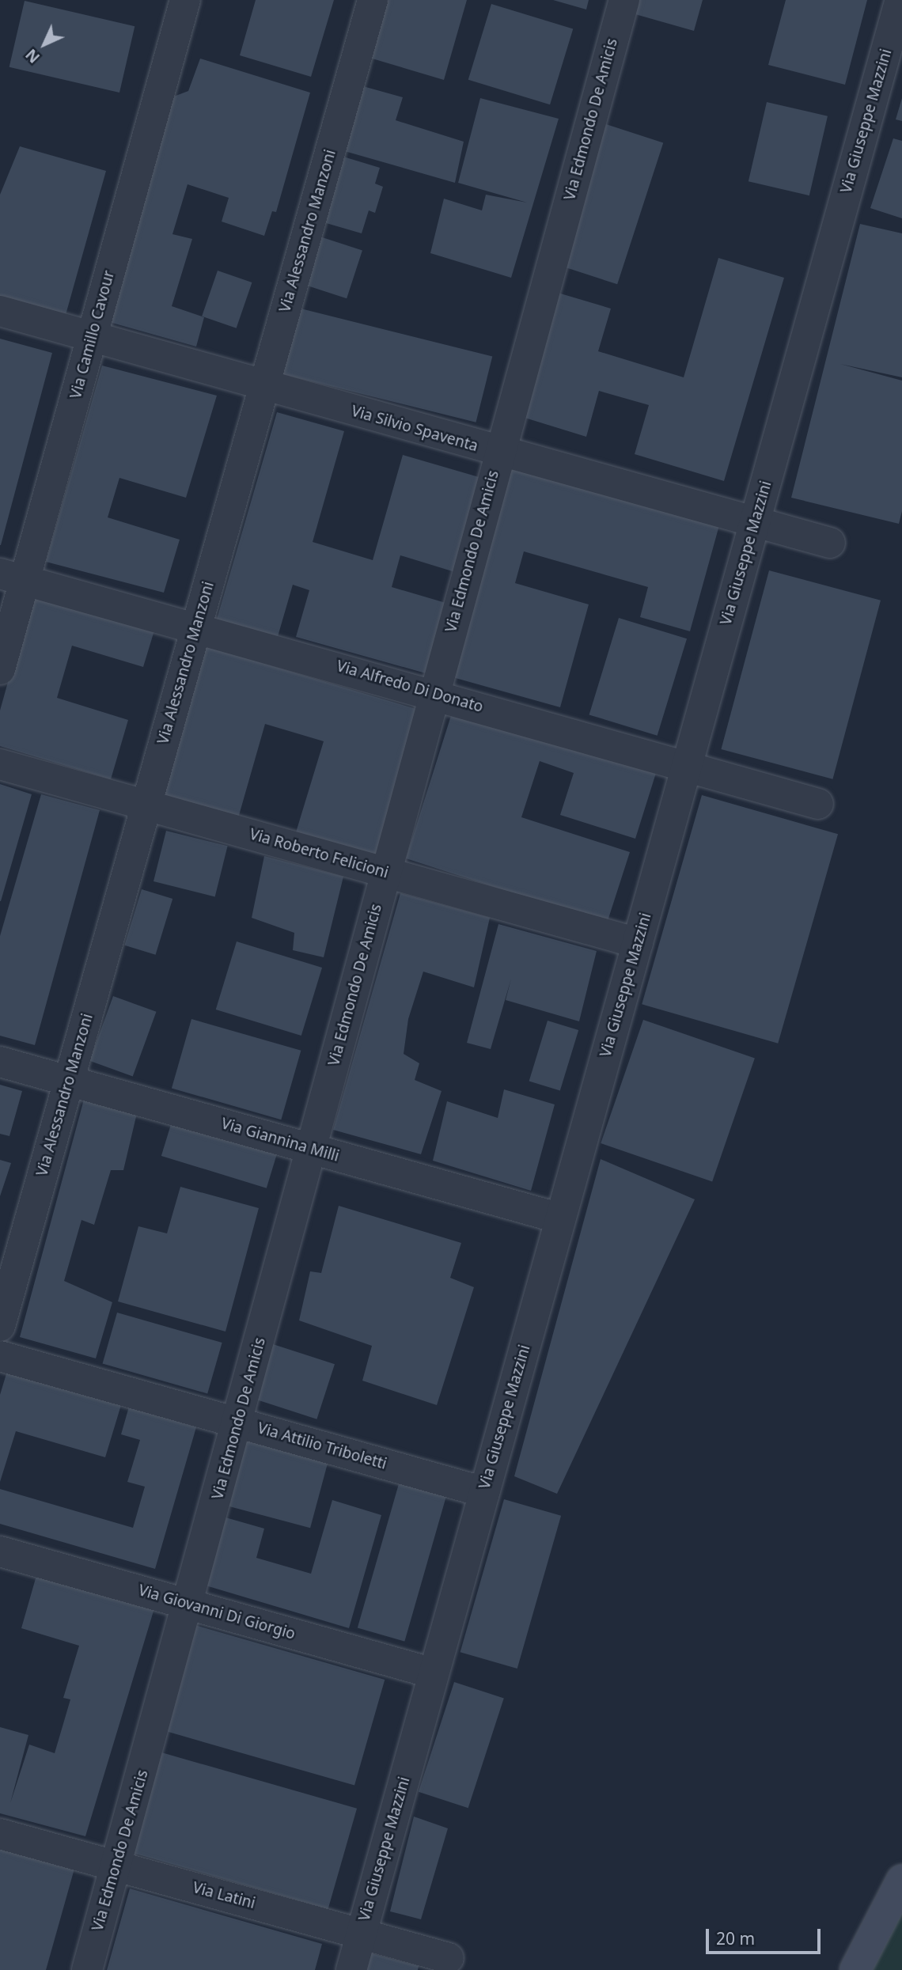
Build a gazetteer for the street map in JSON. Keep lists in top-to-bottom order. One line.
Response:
{"streets":{"street":["Via Edmondo De Amicis","Via Giuseppe Mazzini","Via Alessandro Manzoni","Via Camillo Cavour","Via Silvio Spaventa","Via Alfredo Di Donato","Via Roberto Felicioni","Via Giannina Milli","Via Attilio Triboletti","Via Giovanni Di Giorgio","Via Latini"]},"crossings":[["Via Edmondo De Amicis","Via Silvio Spaventa"],["Via Edmondo De Amicis","Via Alfredo Di Donato"],["Via Edmondo De Amicis","Via Roberto Felicioni"],["Via Edmondo De Amicis","Via Giannina Milli"],["Via Edmondo De Amicis","Via Attilio Triboletti"],["Via Edmondo De Amicis","Via Giovanni Di Giorgio"],["Via Edmondo De Amicis","Via Latini"],["Via Giuseppe Mazzini","Via Silvio Spaventa"],["Via Giuseppe Mazzini","Via Alfredo Di Donato"],["Via Giuseppe Mazzini","Via Roberto Felicioni"],["Via Giuseppe Mazzini","Via Giannina Milli"],["Via Giuseppe Mazzini","Via Attilio Triboletti"],["Via Giuseppe Mazzini","Via Giovanni Di Giorgio"],["Via Giuseppe Mazzini","Via Latini"],["Via Alessandro Manzoni","Via Silvio Spaventa"],["Via Alessandro Manzoni","Via Alfredo Di Donato"],["Via Alessandro Manzoni","Via Roberto Felicioni"],["Via Alessandro Manzoni","Via Giannina Milli"],["Via Camillo Cavour","Via Silvio Spaventa"],["Via Camillo Cavour","Via Alfredo Di Donato"]],"scale_bar":"20 m","north":"bottom left"}
